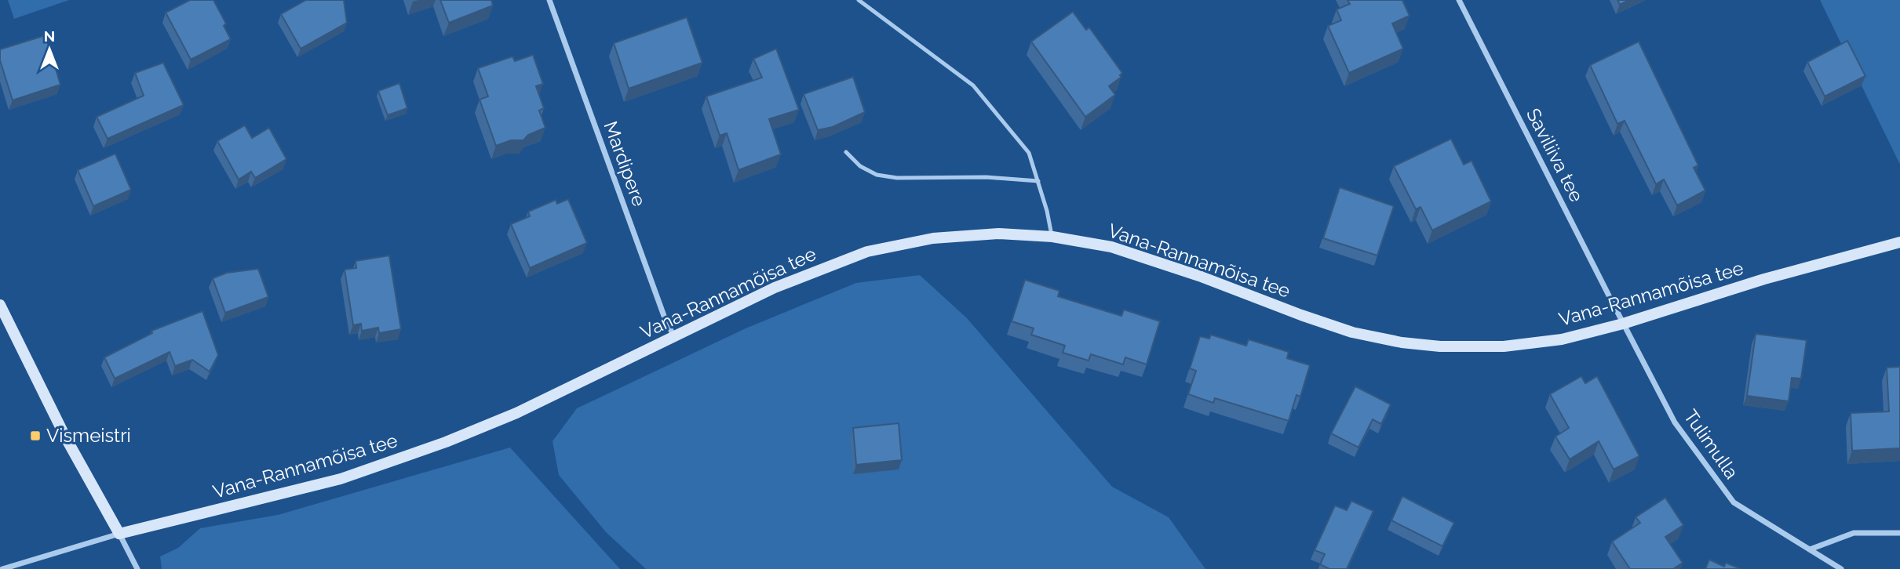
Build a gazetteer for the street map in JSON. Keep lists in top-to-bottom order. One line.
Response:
{"streets":{"street":["Saviliiva tee","Mardipere","Vana-Rannamõisa tee","Tulimulla"]},"crossings":[["Saviliiva tee","Vana-Rannamõisa tee"],["Saviliiva tee","Tulimulla"],["Mardipere","Vana-Rannamõisa tee"],["Vana-Rannamõisa tee","Tulimulla"]],"places":{"transit":["Vismeistri"]},"north":"top"}
